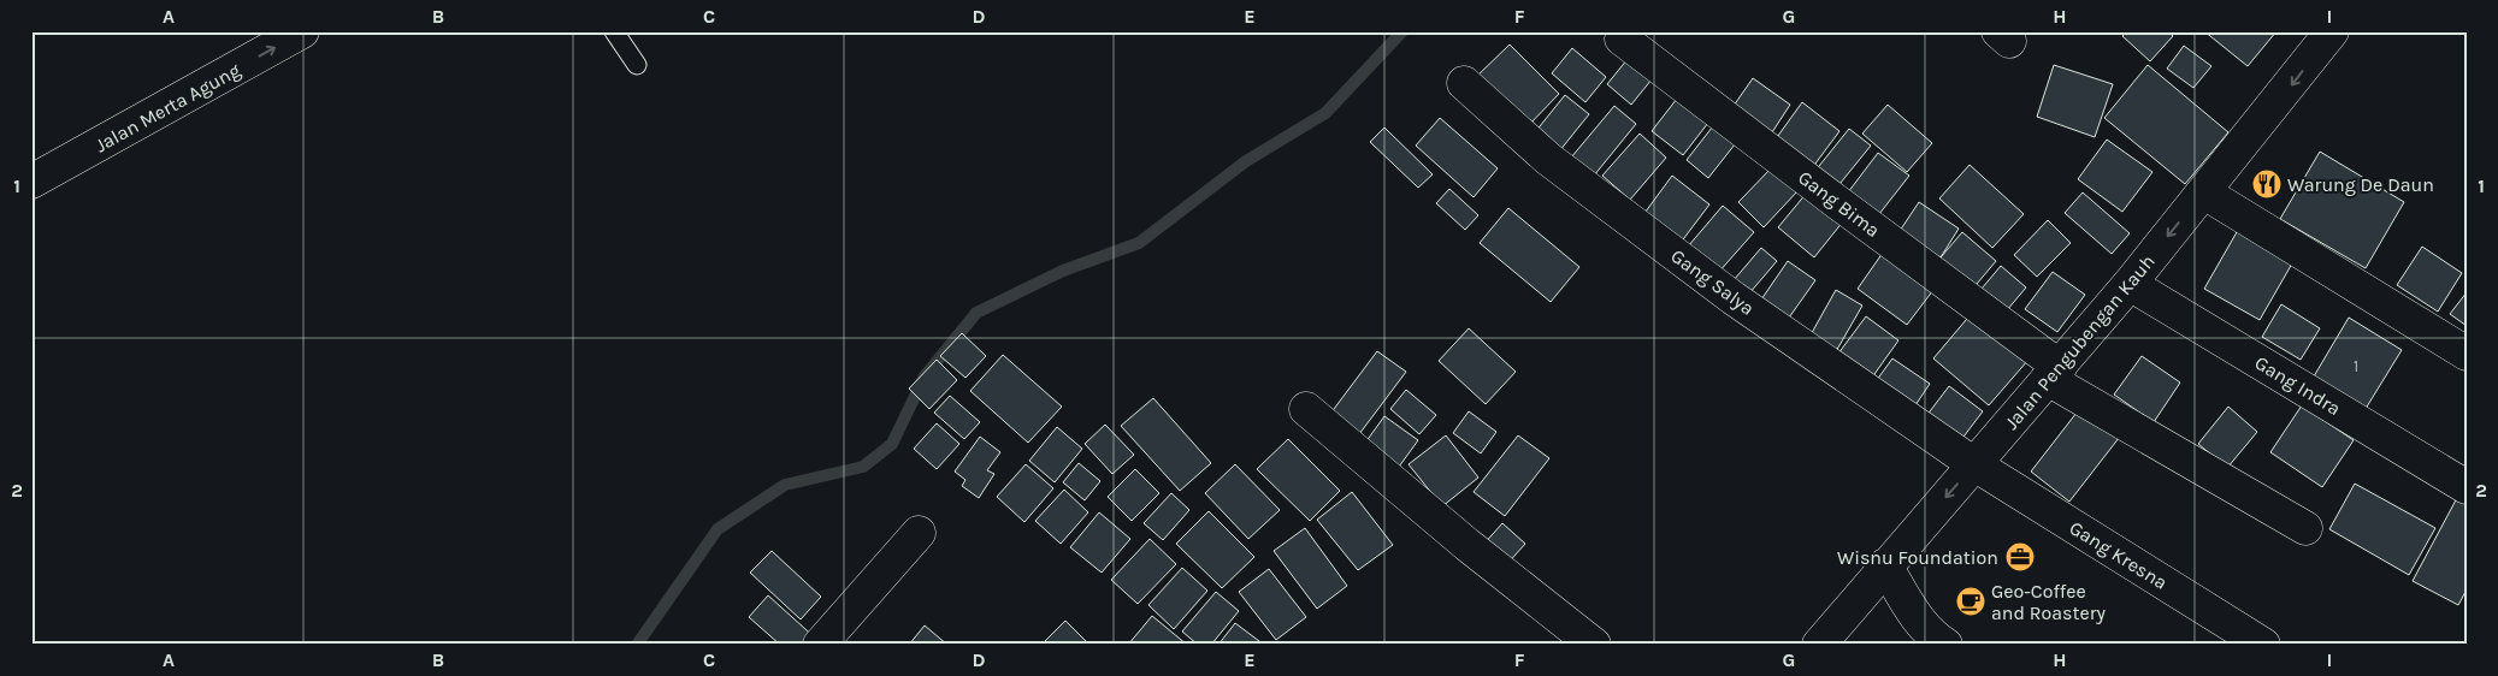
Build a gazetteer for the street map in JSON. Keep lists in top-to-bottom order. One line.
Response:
{"streets":{"street":["Jalan Merta Agung","Gang Bima","Gang Salya","Jalan Pengubengan Kauh","Gang Indra","Gang Kresna"]},"crossings":[["Gang Bima","Jalan Pengubengan Kauh"],["Gang Salya","Jalan Pengubengan Kauh"],["Gang Salya","Gang Kresna"],["Jalan Pengubengan Kauh","Gang Indra"],["Jalan Pengubengan Kauh","Gang Kresna"]],"one_way":["Jalan Merta Agung","Jalan Pengubengan Kauh"],"places":{"restaurant":["Warung De Daun"],"office":["Wisnu Foundation"],"cafe":["Geo-Coffee and Roastery"]},"house_numbers":["1"],"grid":{"columns":["A","B","C","D","E","F","G","H","I"],"rows":["1","2"]}}
